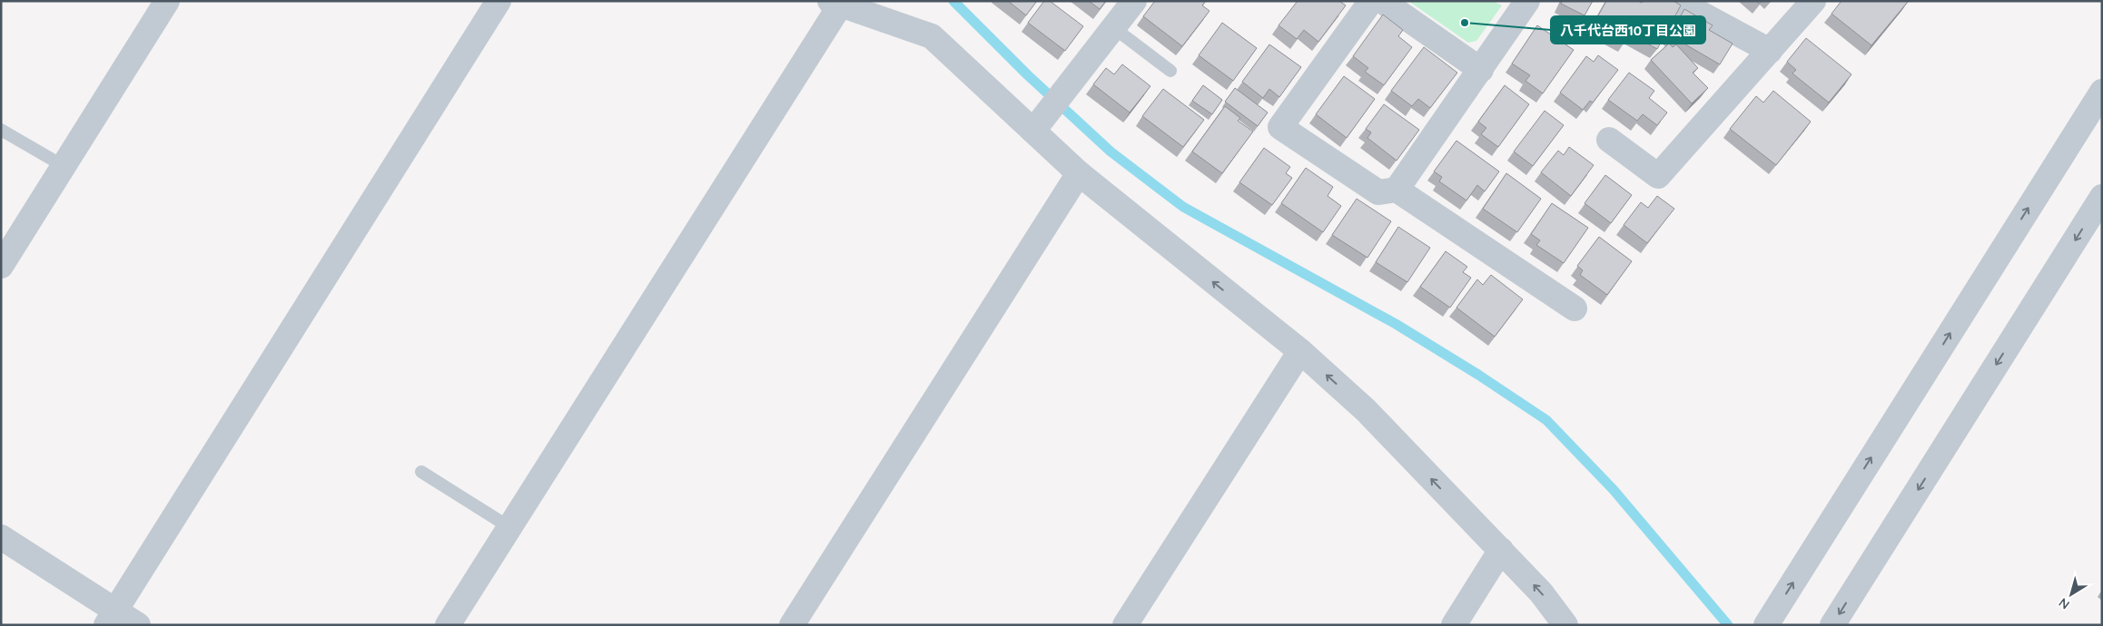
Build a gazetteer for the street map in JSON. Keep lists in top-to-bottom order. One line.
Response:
{"places":["八千代台西10丁目公園"],"north":"bottom left"}
